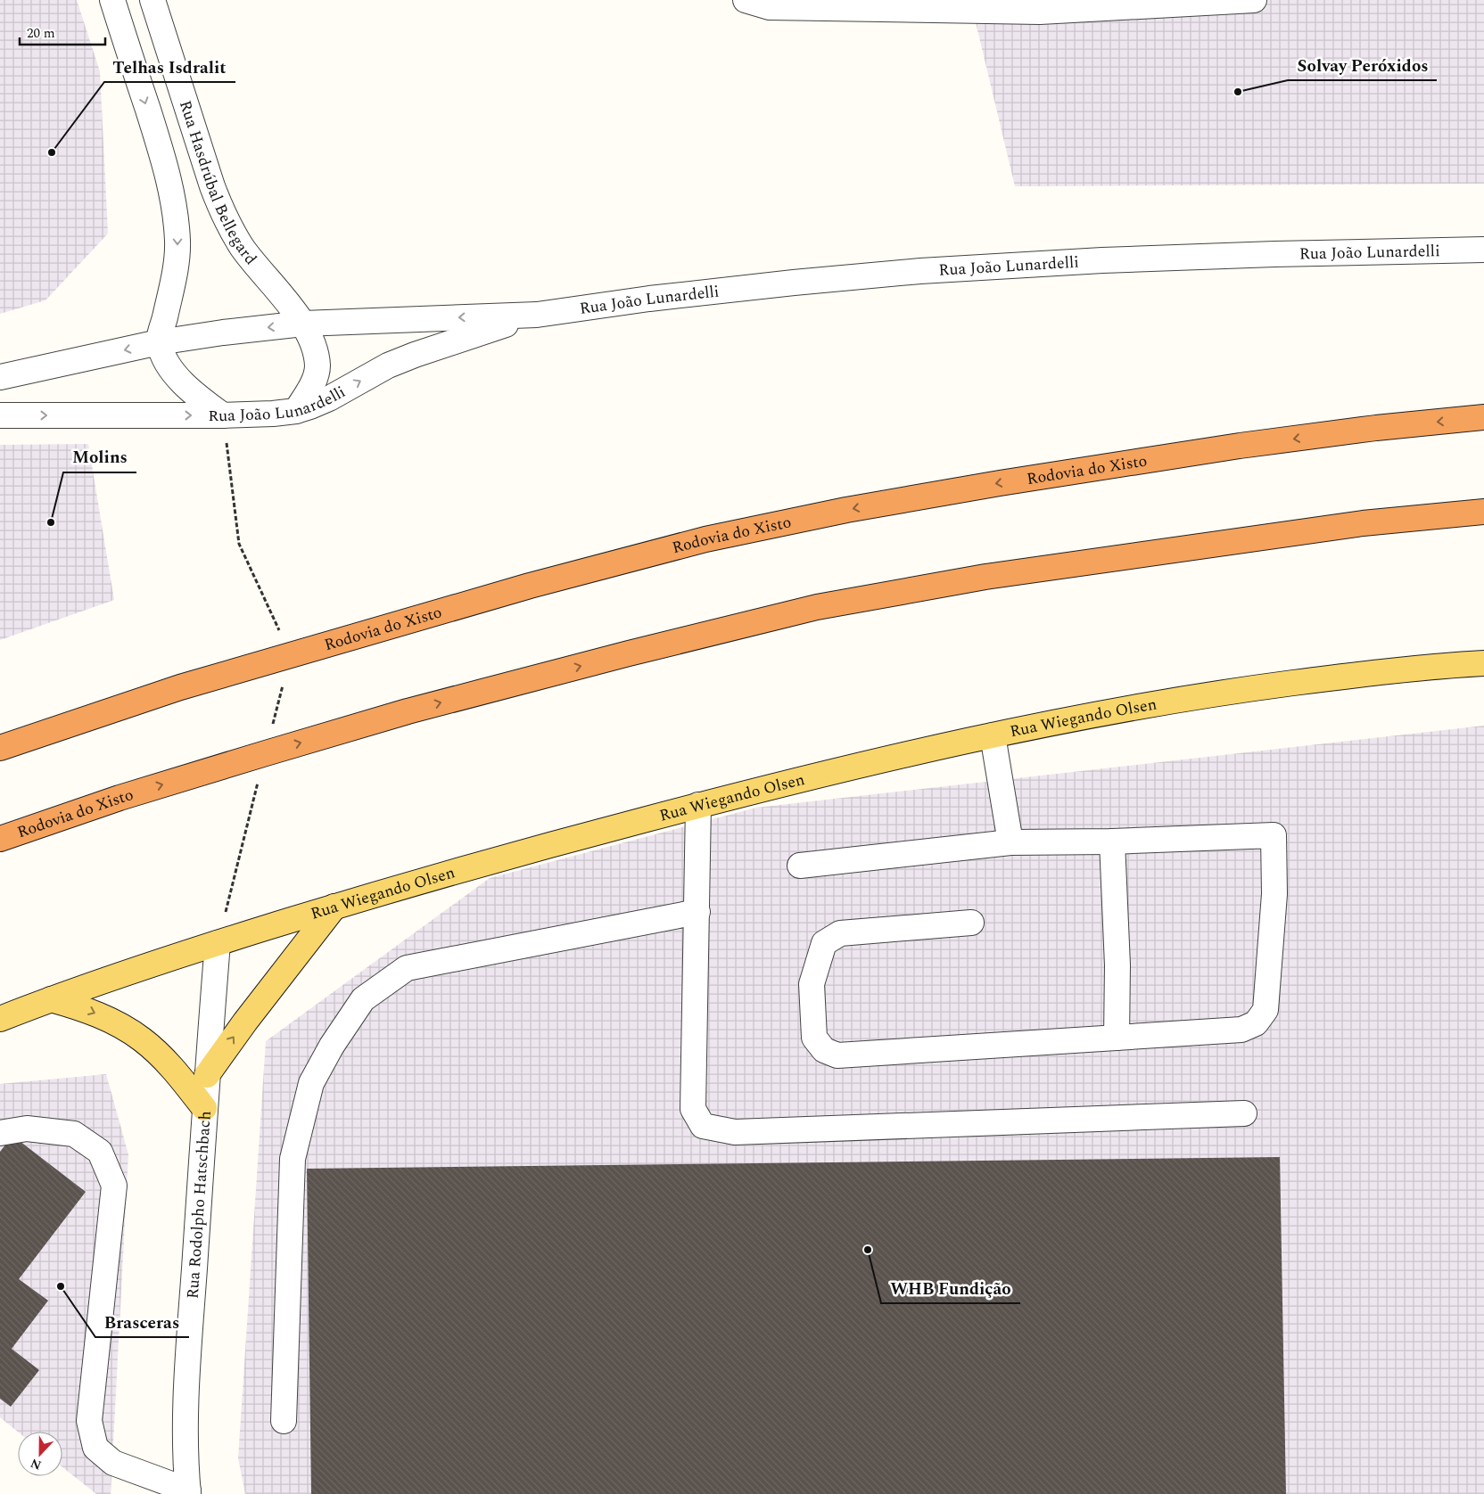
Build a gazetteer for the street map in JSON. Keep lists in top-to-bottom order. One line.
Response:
{"streets":{"highway":["Rodovia do Xisto"],"main road":["Rua Wiegando Olsen"],"street":["Rua Hasdrúbal Bellegard","Rua João Lunardelli","Rua Rodolpho Hatschbach"]},"crossings":[["Rua Hasdrúbal Bellegard","Rua João Lunardelli"],["Rua Wiegando Olsen","Rua Rodolpho Hatschbach"]],"places":["Solvay Peróxidos","Telhas Isdralit","Molins","WHB Fundição","Brasceras"],"scale_bar":"20 m","north":"bottom"}
